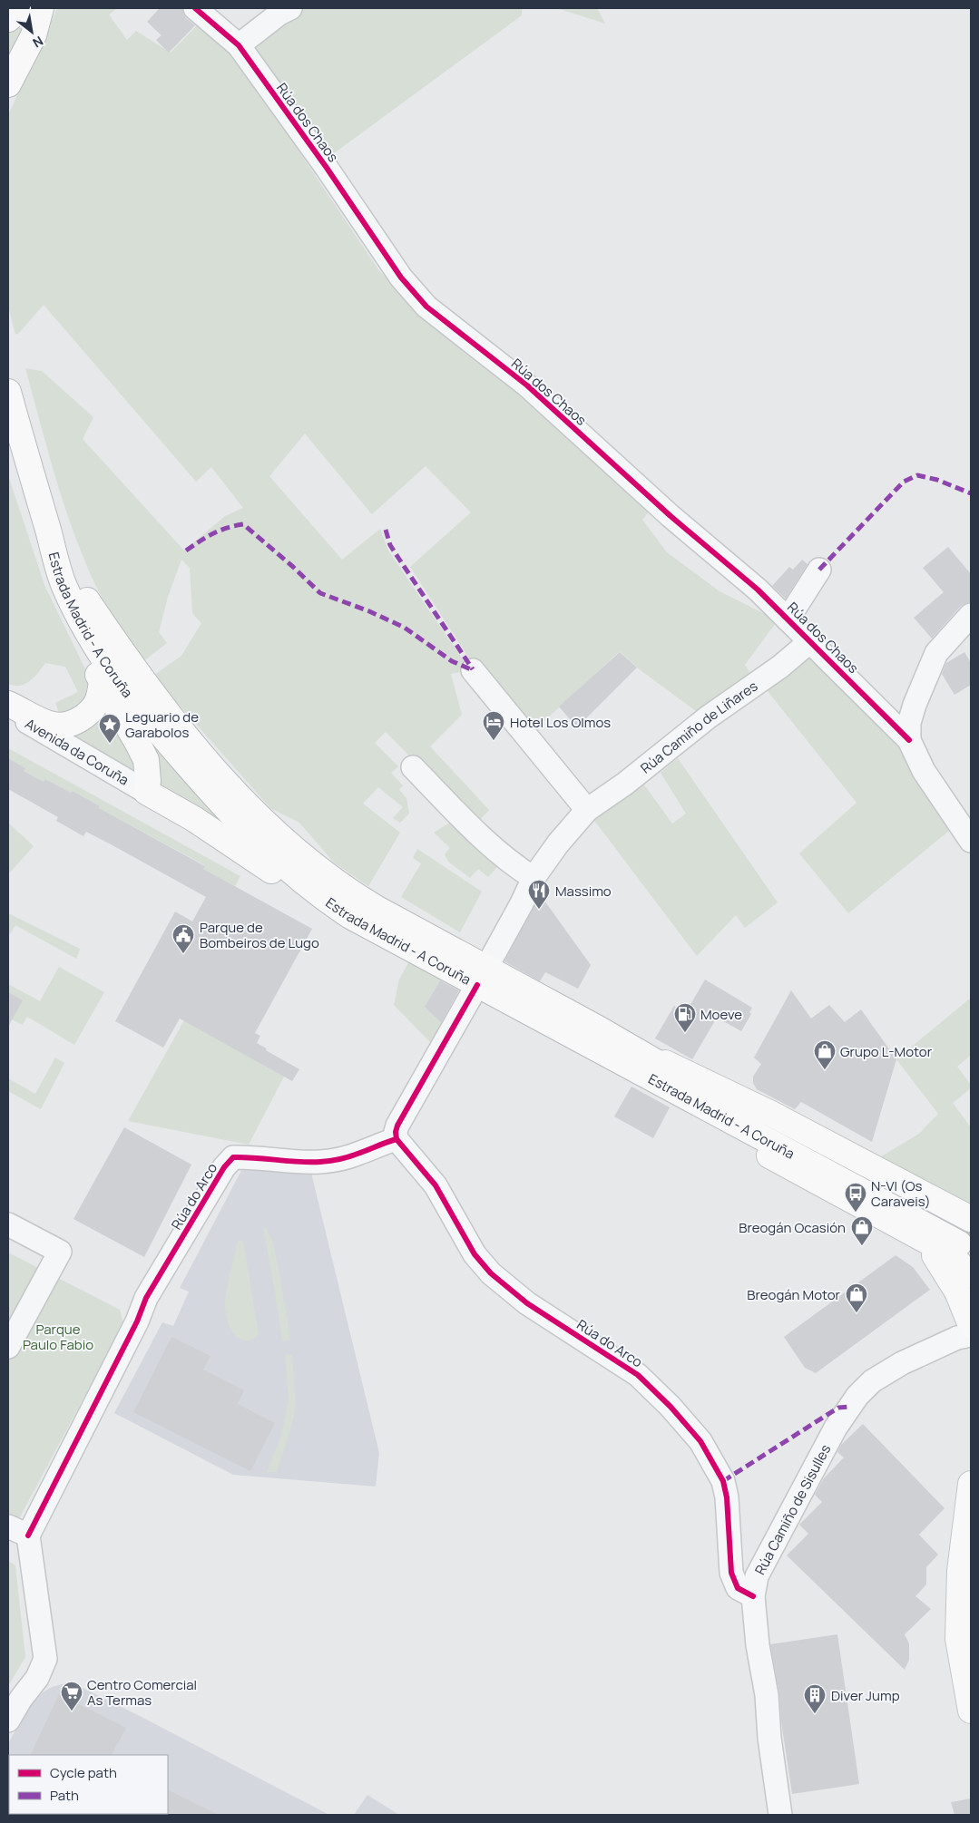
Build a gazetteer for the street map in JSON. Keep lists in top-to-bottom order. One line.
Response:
{"streets":{"main road":["Estrada Madrid - A Coruña"],"street":["Rúa dos Chaos","Rúa Camiño de Liñares","Avenida da Coruña","Rúa do Arco","Rúa Camiño de Sisulles"]},"crossings":[["Rúa dos Chaos","Rúa Camiño de Liñares"],["Estrada Madrid - A Coruña","Rúa Camiño de Liñares"],["Rúa do Arco","Rúa Camiño de Sisulles"]],"parks":["Parque Paulo Fabio"],"places":{"hotel":["Hotel Los Olmos"],"place":["Leguario de Garabolos"],"restaurant":["Massimo"],"public building":["Parque de Bombeiros de Lugo"],"fuel station":["Moeve"],"shop":["Grupo L-Motor","Breogán Ocasión","Breogán Motor"],"bus stop":["N-VI (Os Caraveis)"],"supermarket":["Centro Comercial As Termas"],"building":["Diver Jump"]},"legend":["Cycle path","Path"],"north":"bottom right"}
